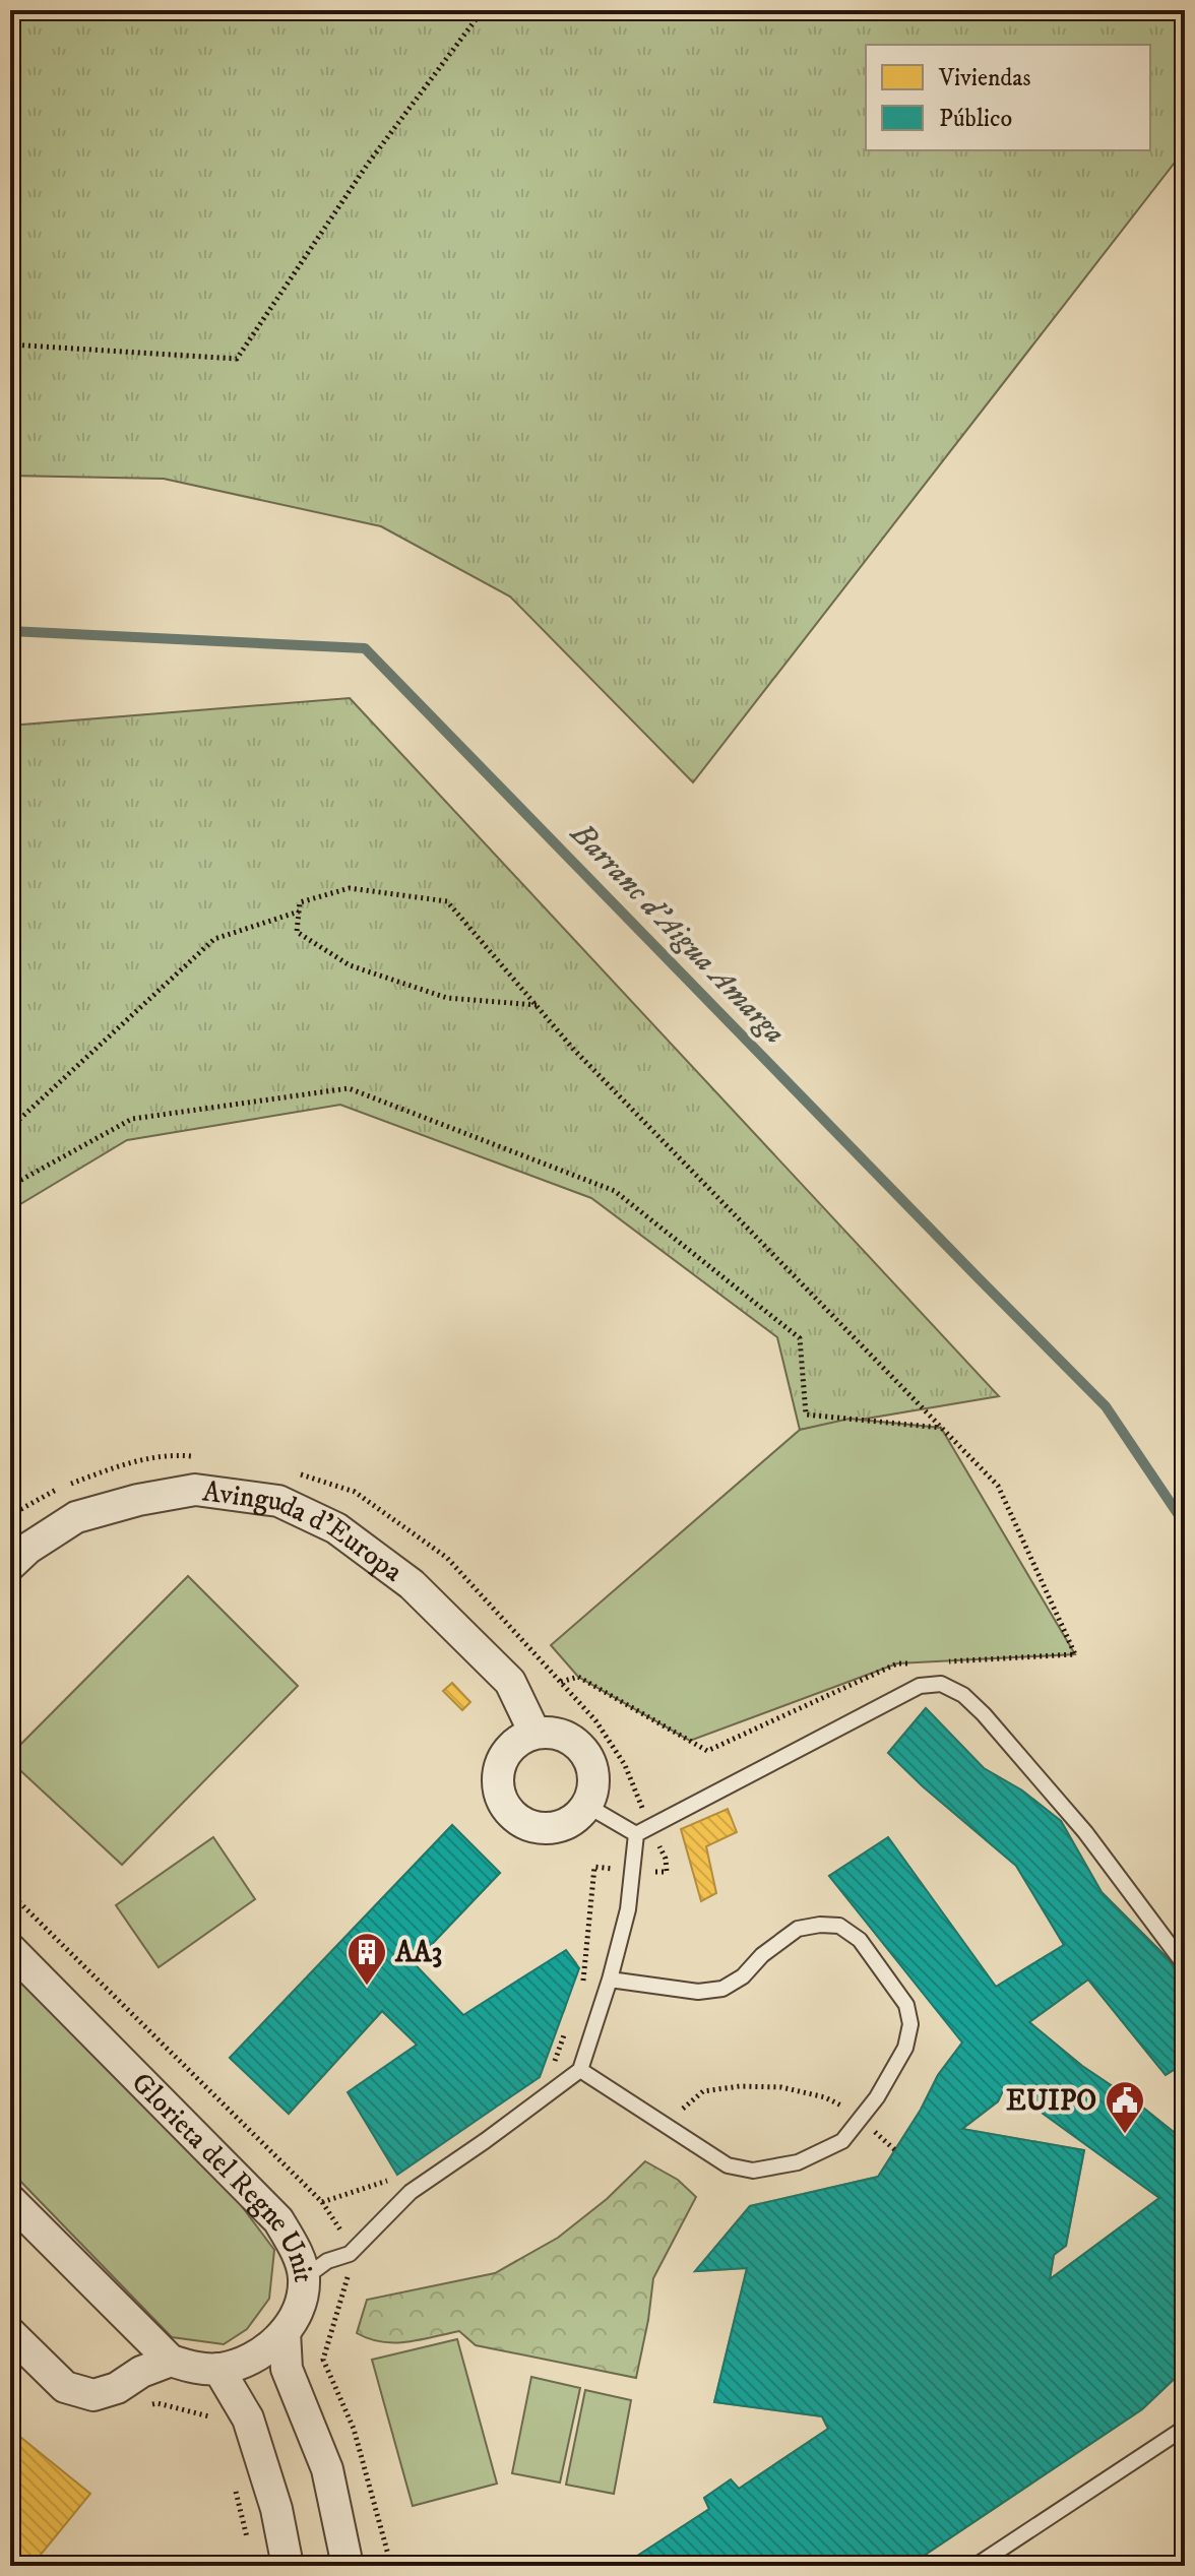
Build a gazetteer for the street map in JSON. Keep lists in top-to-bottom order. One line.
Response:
{"streets":{"street":["Avinguda d'Europa","Glorieta del Regne Unit"]},"water":["Barranc d'Aigua Amarga"],"places":{"building":["AA3"],"public building":["EUIPO"]},"legend":["Viviendas","Público"]}
